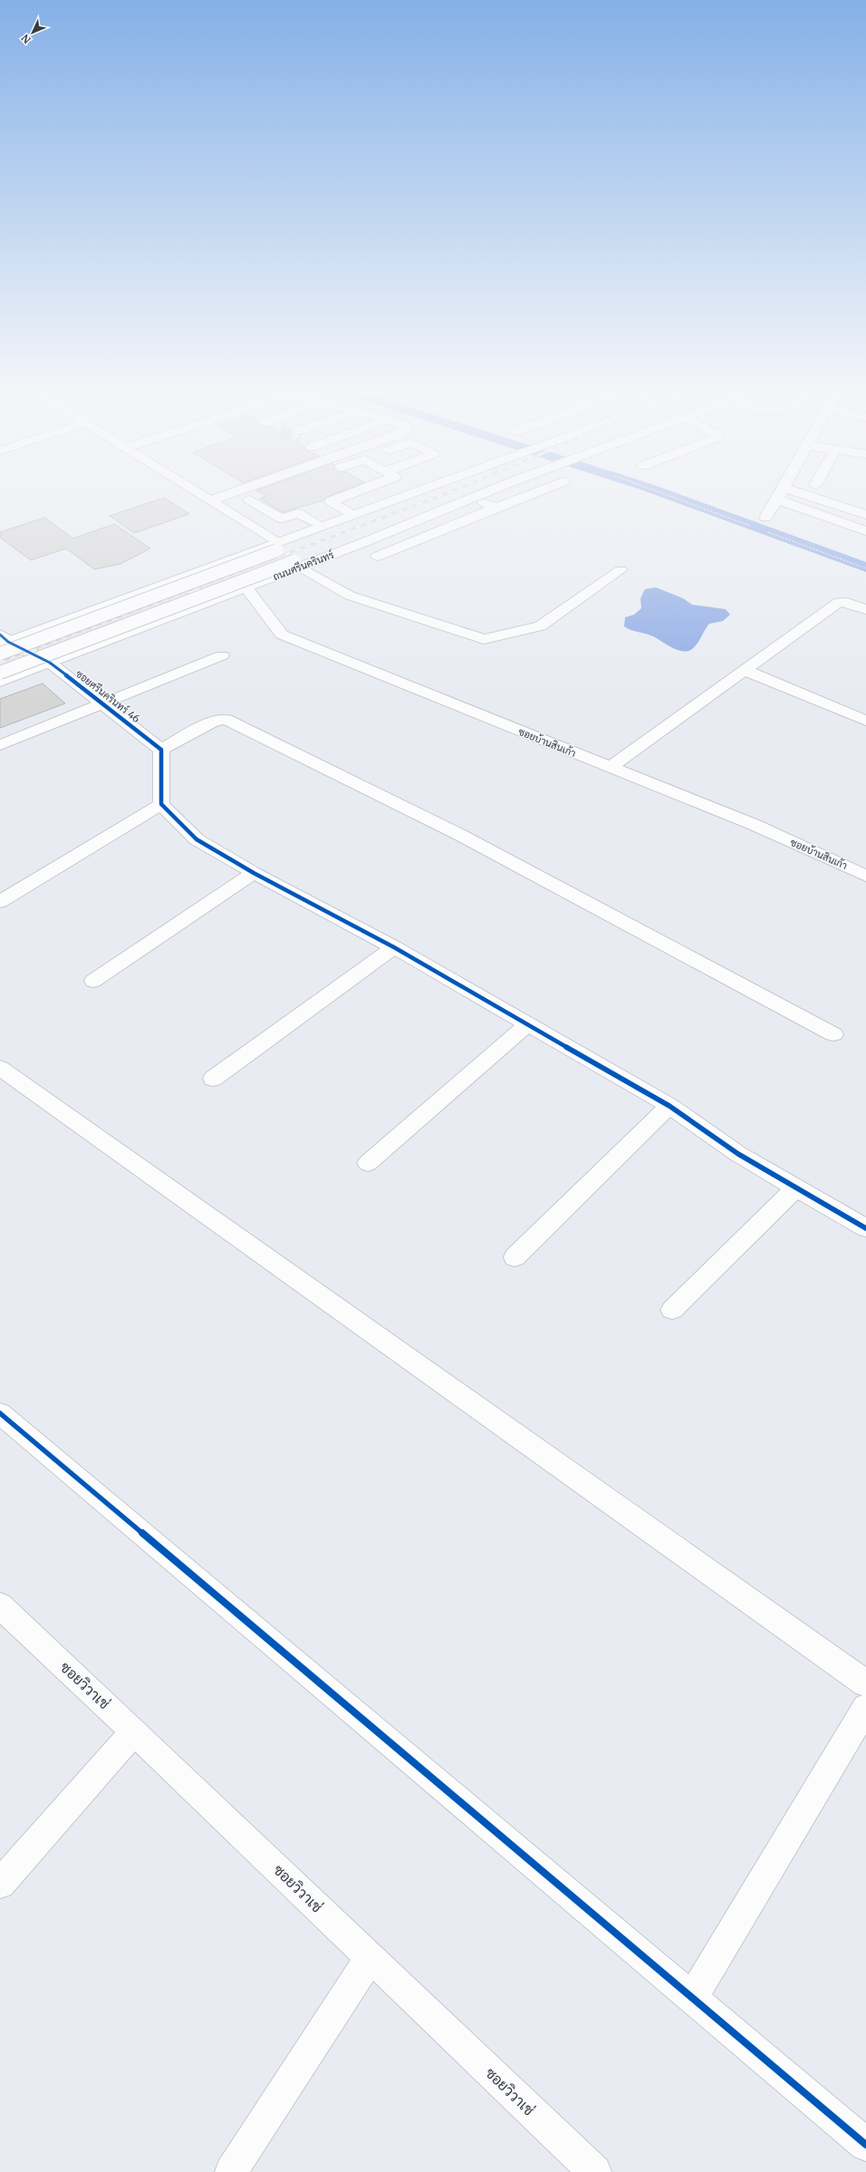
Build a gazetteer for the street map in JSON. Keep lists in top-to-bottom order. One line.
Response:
{"streets":{"street":["ถนนศรีนครินทร์","ซอยศรีนครินทร์ 46","ซอยบ้านสินเก้า","ซอยวิวาเช่"]},"crossings":[["ถนนศรีนครินทร์","ซอยศรีนครินทร์ 46"],["ถนนศรีนครินทร์","ซอยบ้านสินเก้า"]],"north":"bottom left"}
